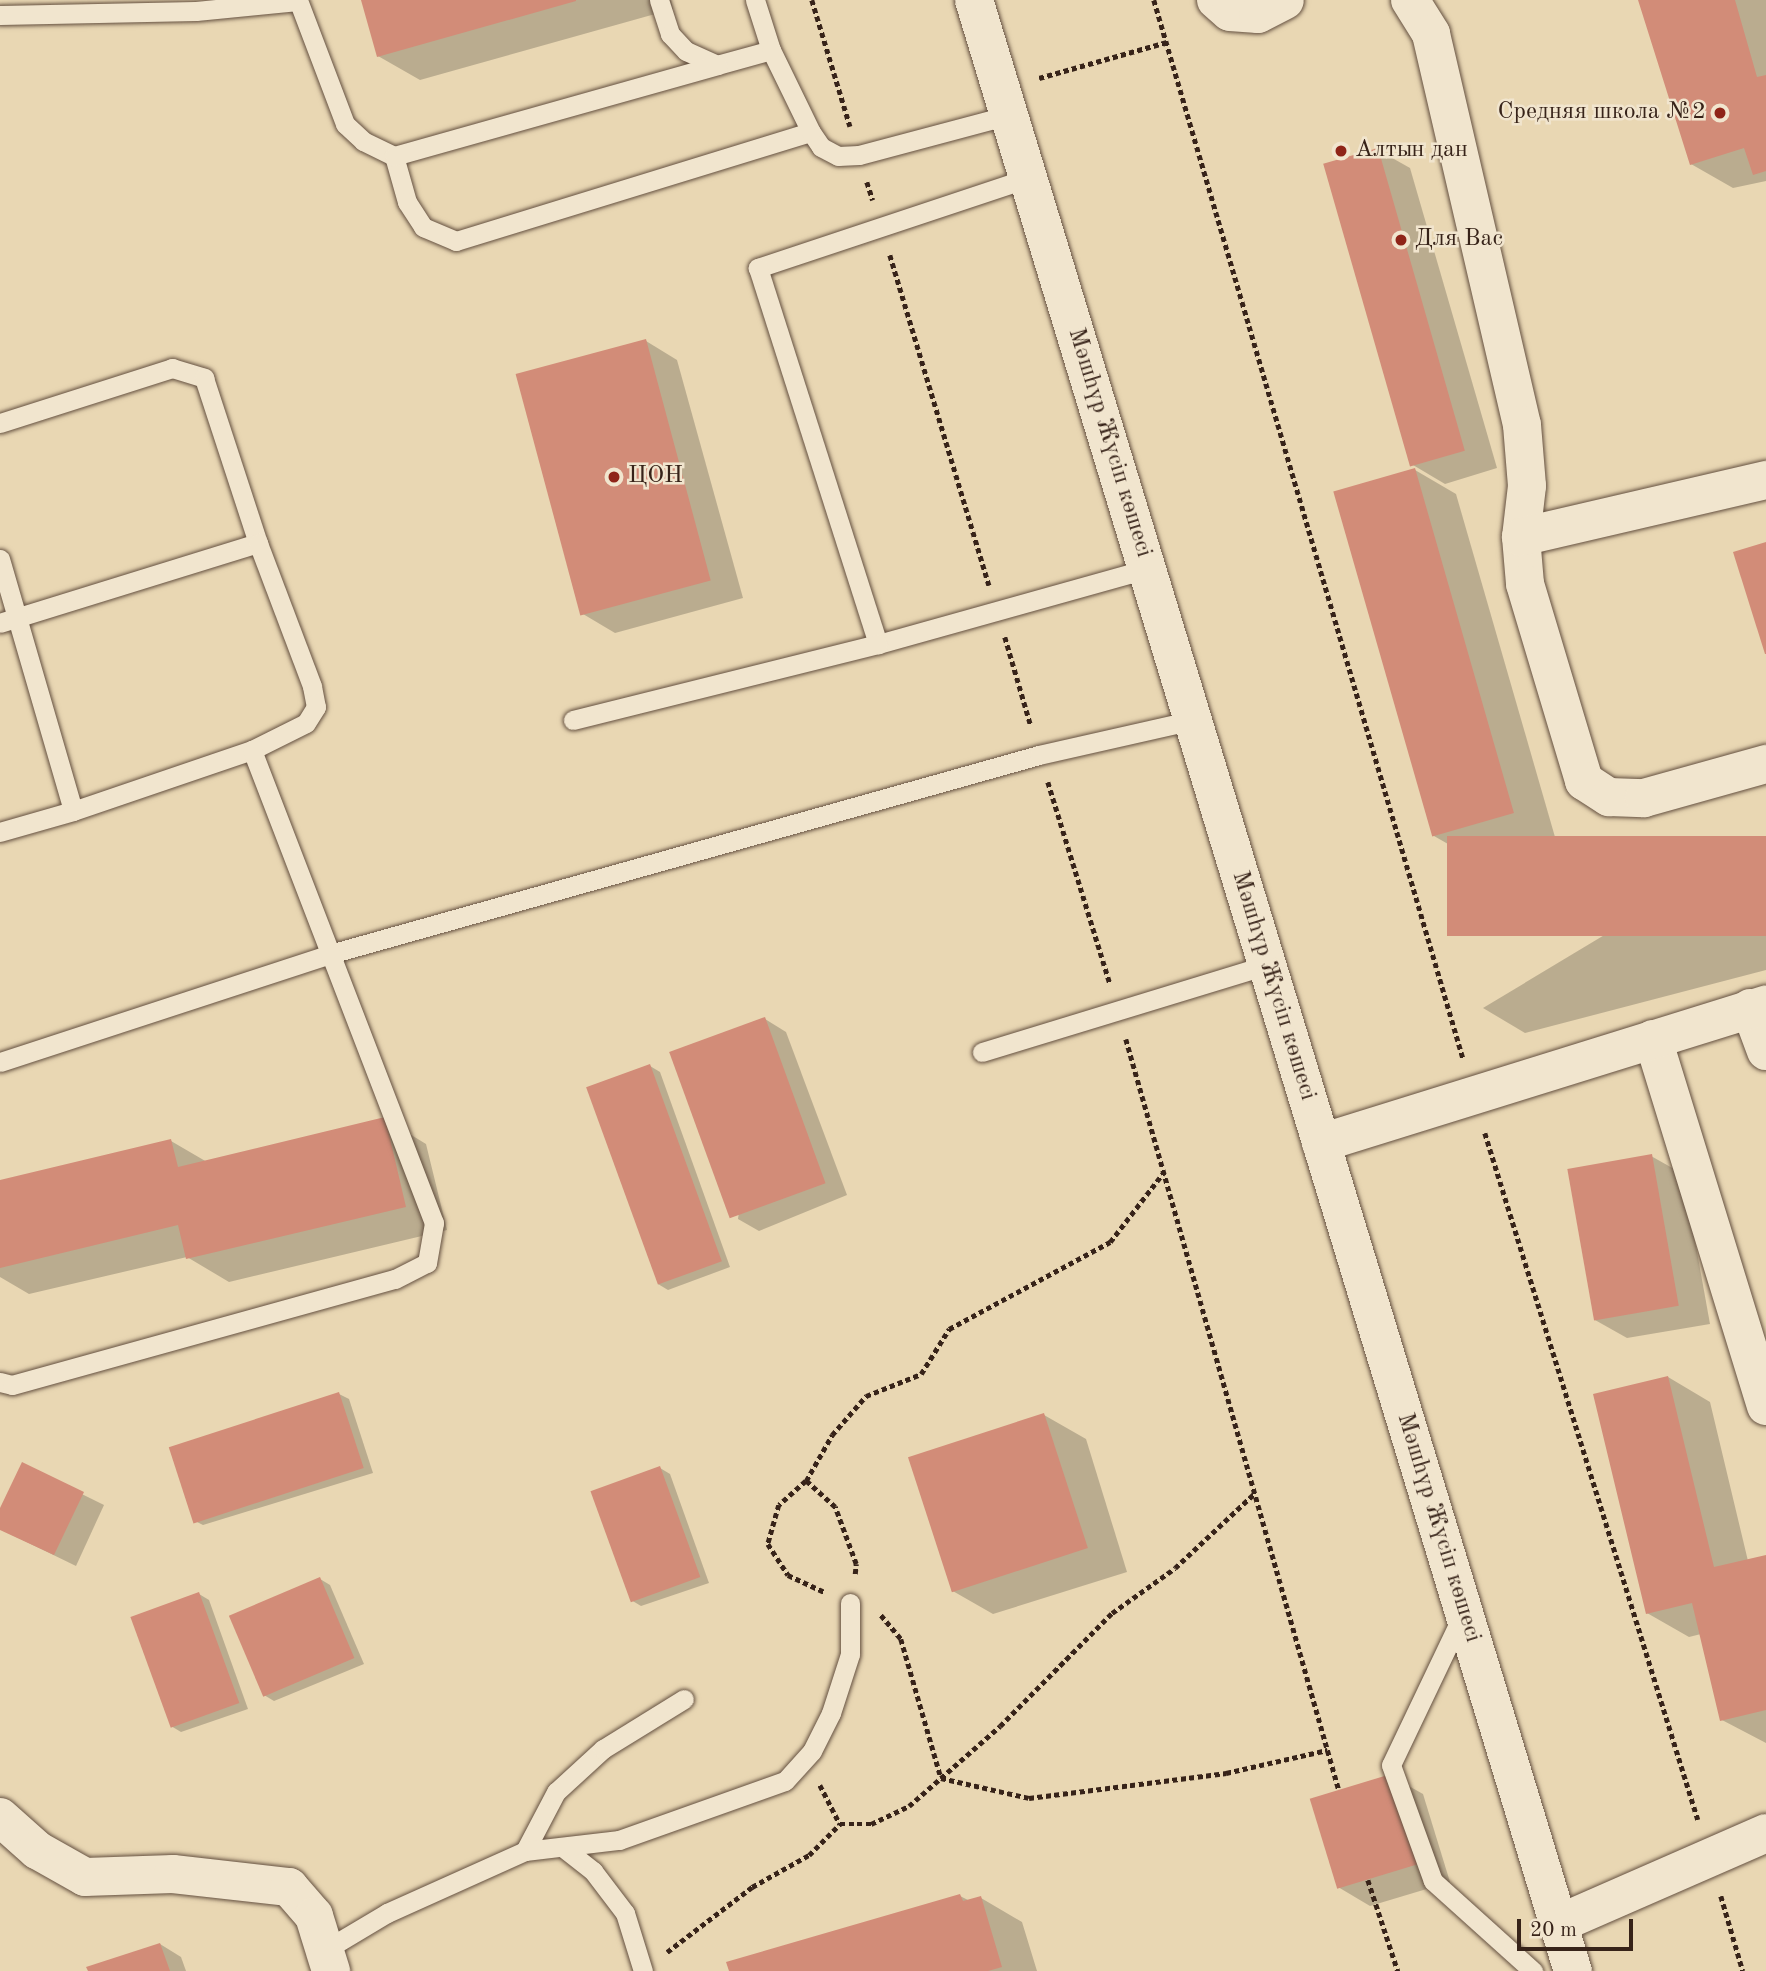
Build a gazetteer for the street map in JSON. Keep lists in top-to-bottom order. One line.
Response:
{"streets":{"street":["Мәшһүр Жүсіп көшесі"]},"places":["Средняя школа №2","Алтын дан","Для Вас","ЦОН"],"scale_bar":"20 m"}
